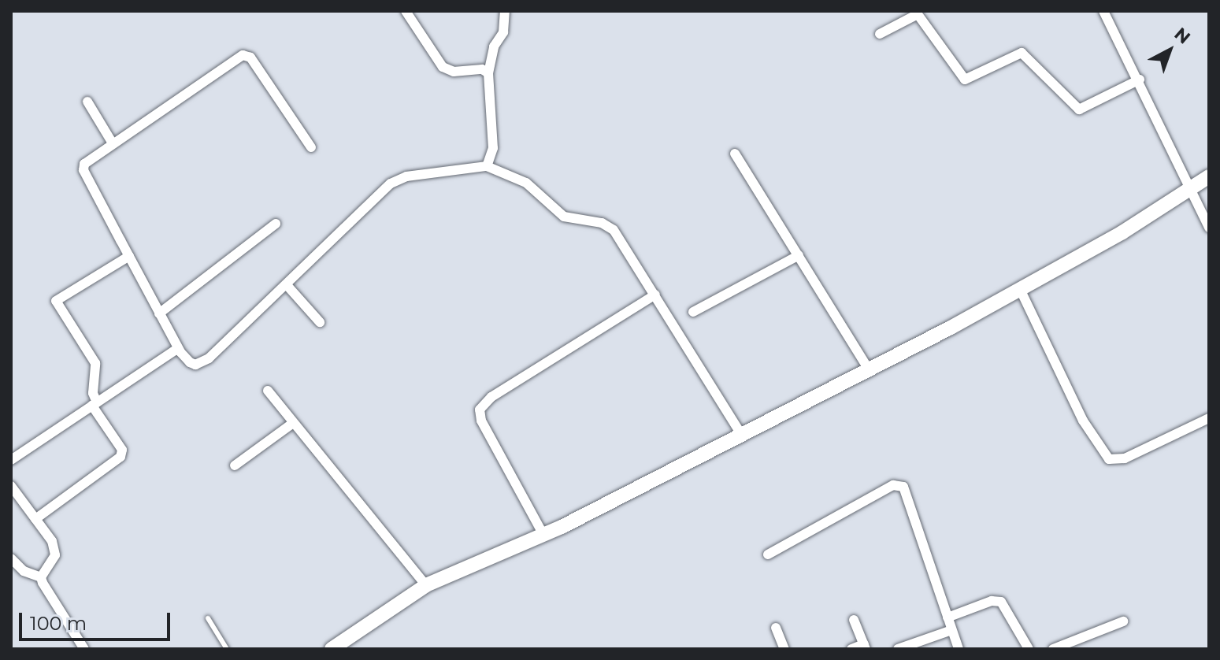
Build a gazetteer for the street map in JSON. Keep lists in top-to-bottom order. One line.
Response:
{"scale_bar":"100 m","north":"top right"}
